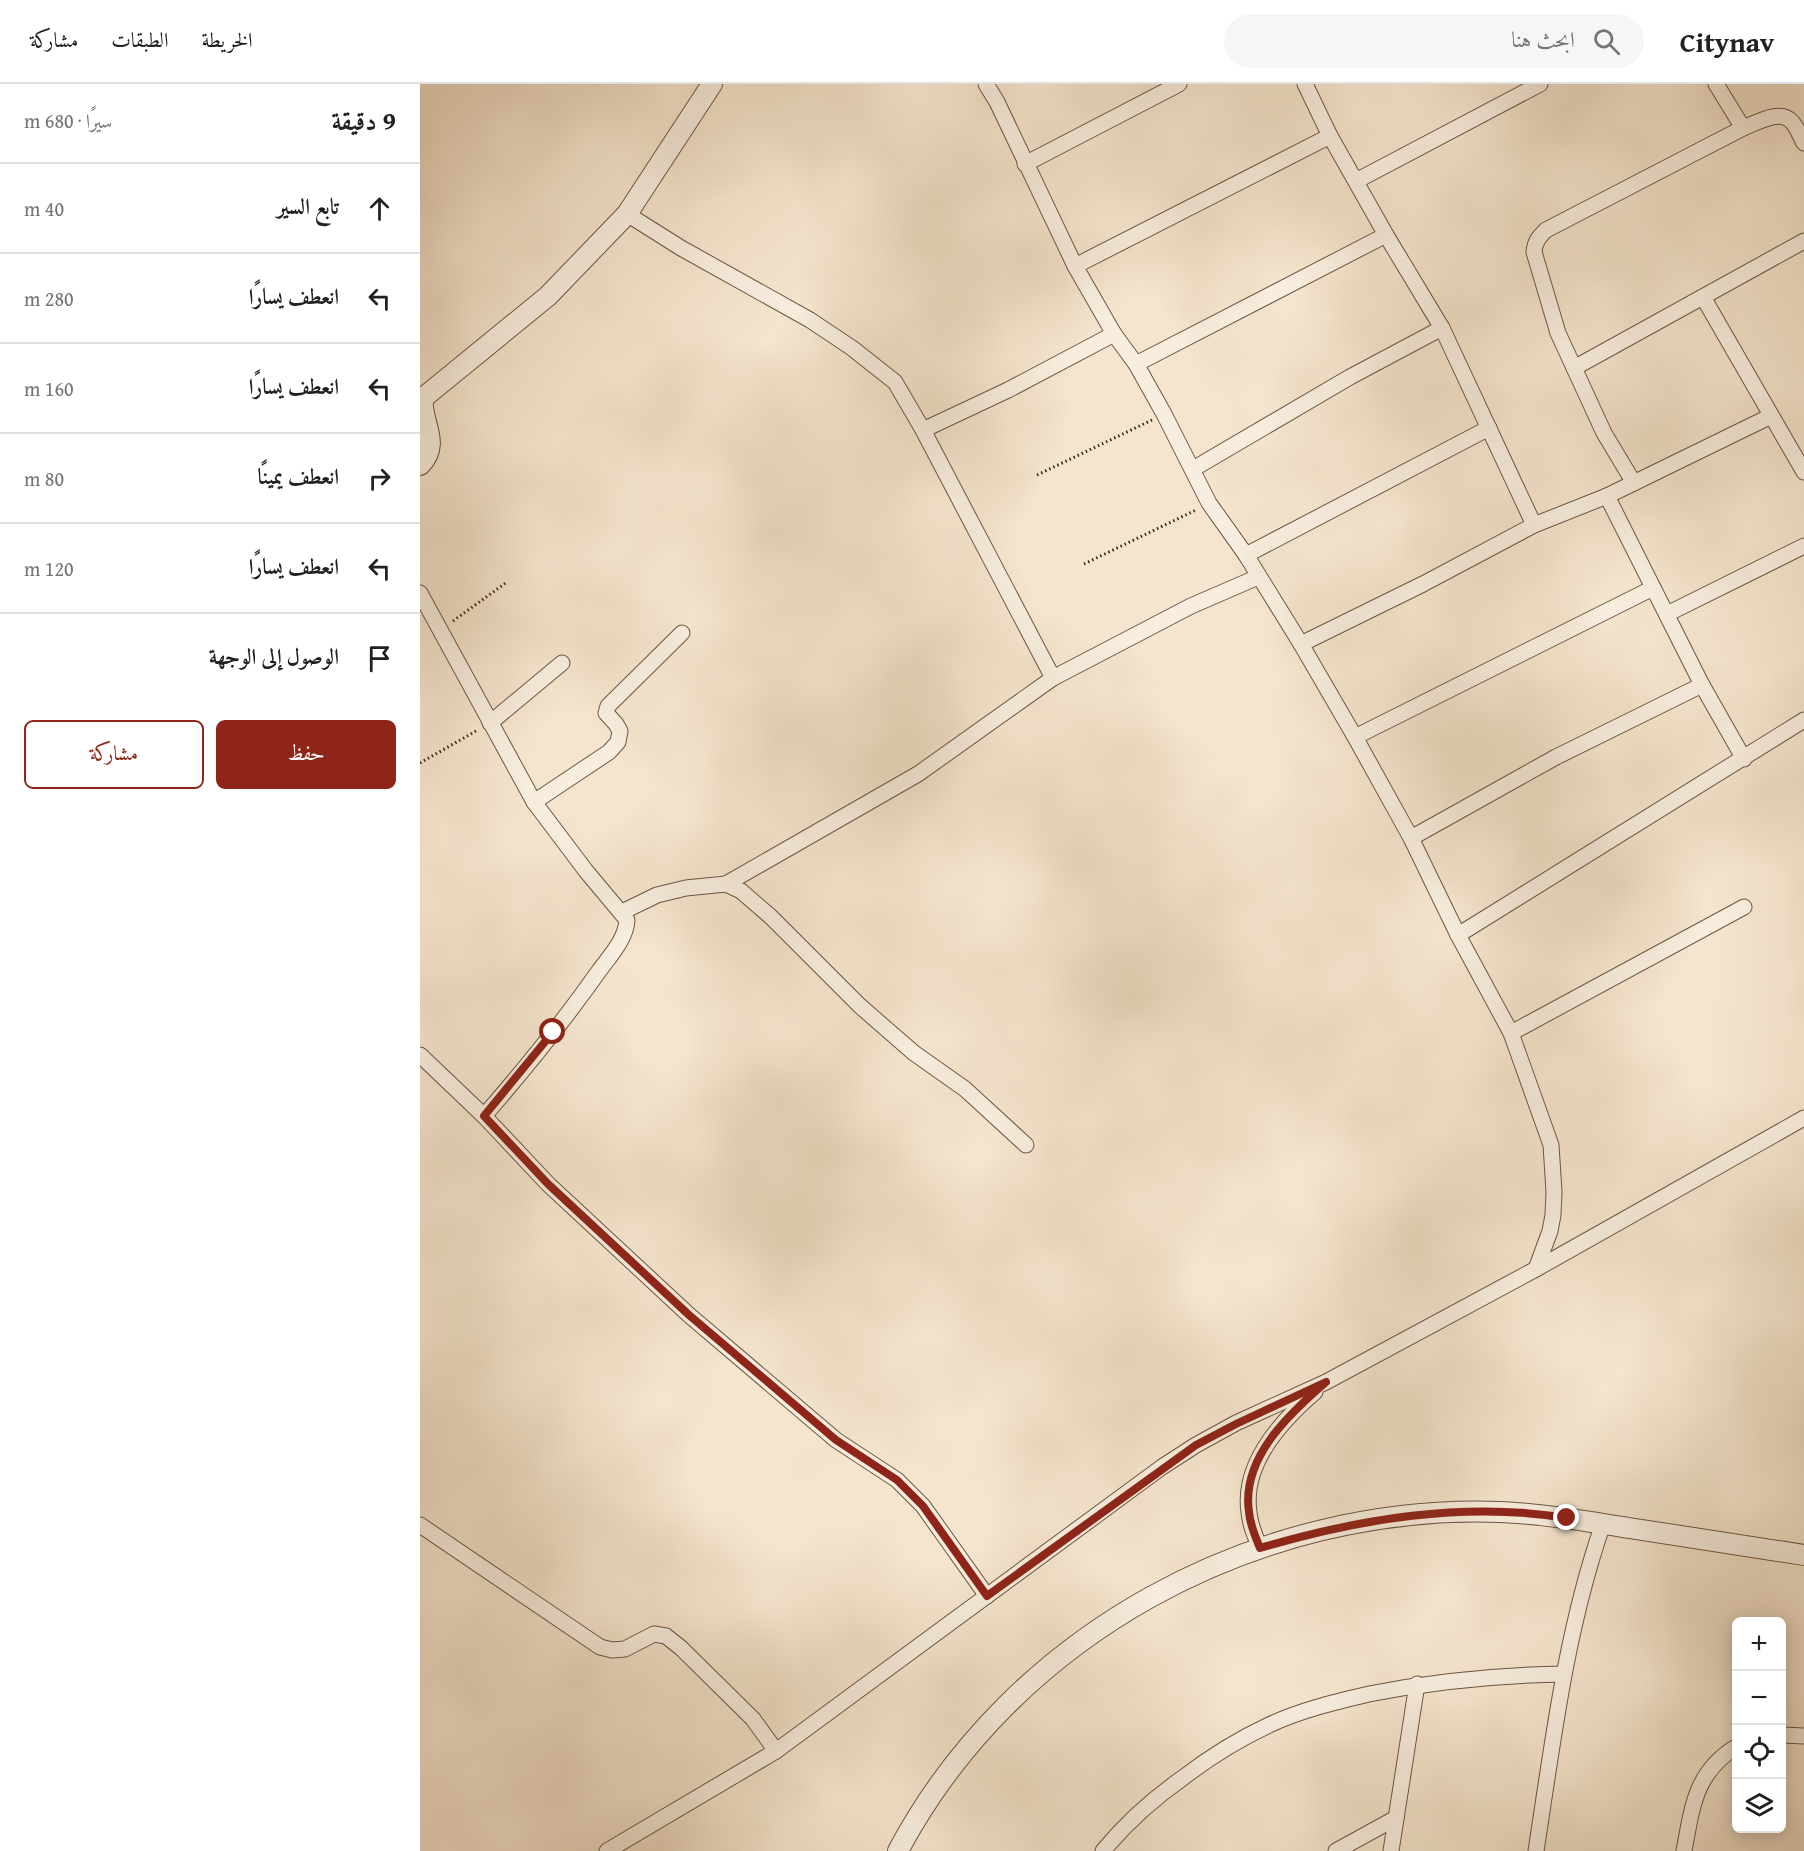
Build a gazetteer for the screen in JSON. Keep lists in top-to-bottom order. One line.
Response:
{"page":{"header":"Citynav","search":"ابحث هنا","nav":["الخريطة","الطبقات","مشاركة"],"heading":["9 دقيقة","سيرًا · 680 m"],"list":[["تابع السير","40 m"],["انعطف يسارًا","280 m"],["انعطف يسارًا","160 m"],["انعطف يمينًا","80 m"],["انعطف يسارًا","120 m"],"الوصول إلى الوجهة"],"buttons":["حفظ","مشاركة"],"map_buttons":["+","−"]}}
